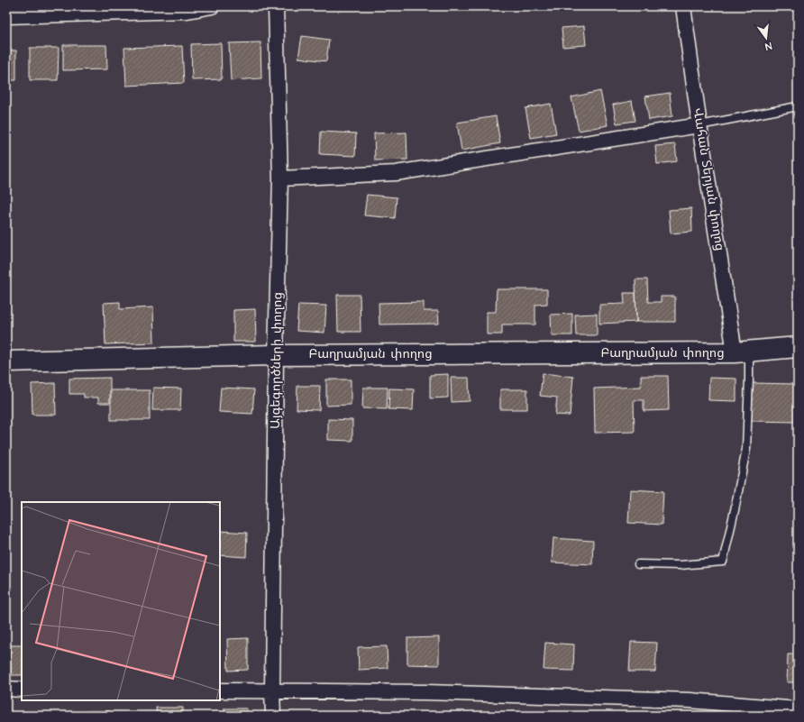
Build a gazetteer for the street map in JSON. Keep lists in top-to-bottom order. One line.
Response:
{"streets":{"main road":["Բաղրամյան փողոց"],"street":["Վահան Տերյան փողոց","Այգեգործների փողոց"]},"crossings":[["Վահան Տերյան փողոց","Բաղրամյան փողոց"],["Բաղրամյան փողոց","Այգեգործների փողոց"]],"north":"bottom"}
